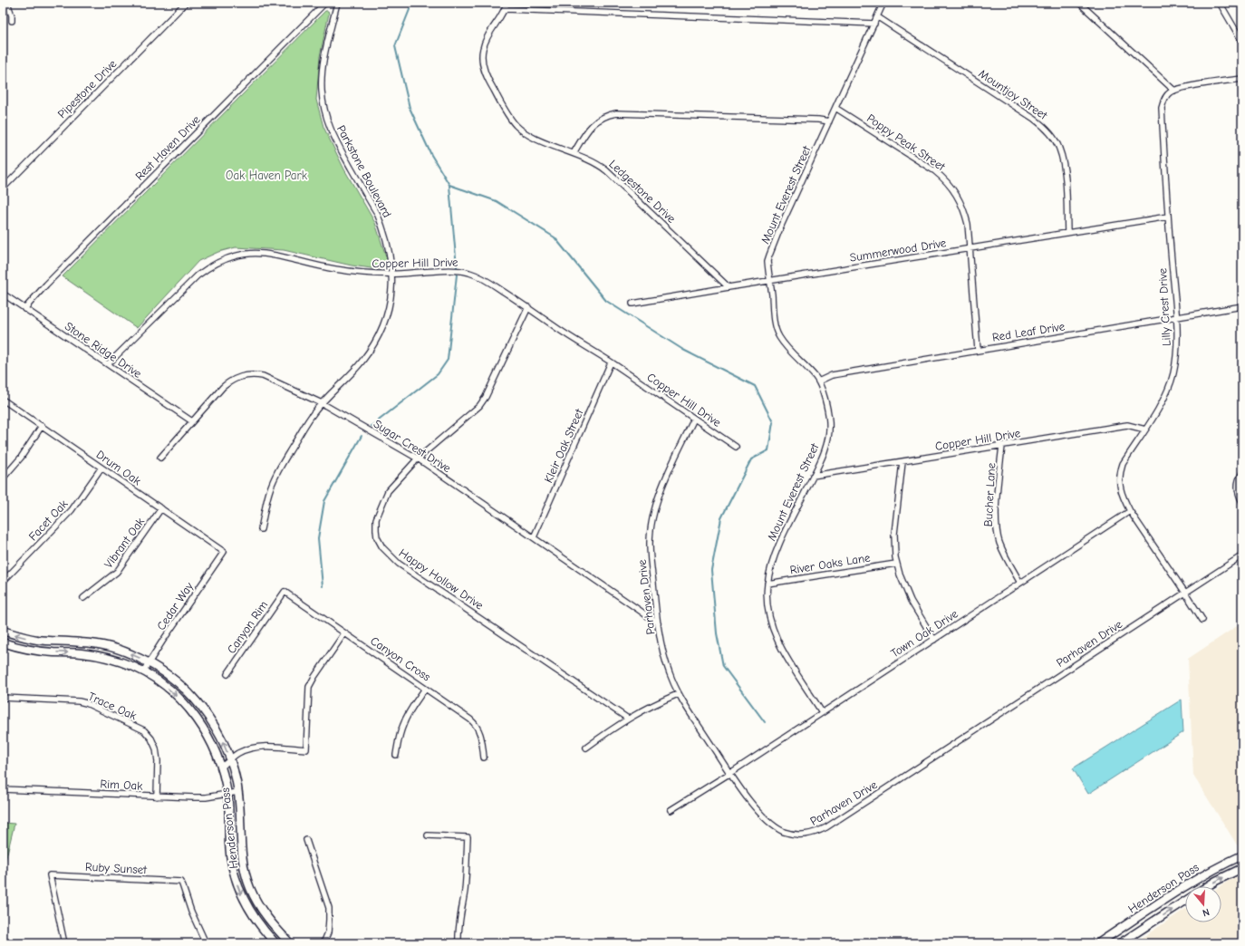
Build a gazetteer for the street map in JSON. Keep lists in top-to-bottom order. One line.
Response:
{"streets":{"street":["Pipestone Drive","Mountjoy Street","Poppy Peak Street","Rest Haven Drive","Parkstone Boulevard","Ledgestone Drive","Mount Everest Street","Summerwood Drive","Copper Hill Drive","Lilly Crest Drive","Red Leaf Drive","Stone Ridge Drive","Sugar Crest Drive","Kleir Oak Street","Drum Oak","Bucher Lane","Facet Oak","Vibrant Oak","River Oaks Lane","Happy Hollow Drive","Parhaven Drive","Cedar Way","Canyon Rim","Town Oak Drive","Canyon Cross","Trace Oak","Rim Oak","Henderson Pass","Ruby Sunset"]},"crossings":[["Mountjoy Street","Mount Everest Street"],["Mountjoy Street","Summerwood Drive"],["Poppy Peak Street","Mount Everest Street"],["Poppy Peak Street","Summerwood Drive"],["Poppy Peak Street","Red Leaf Drive"],["Rest Haven Drive","Stone Ridge Drive"],["Parkstone Boulevard","Copper Hill Drive"],["Parkstone Boulevard","Sugar Crest Drive"],["Ledgestone Drive","Summerwood Drive"],["Mount Everest Street","Summerwood Drive"],["Mount Everest Street","Copper Hill Drive"],["Mount Everest Street","Red Leaf Drive"],["Mount Everest Street","River Oaks Lane"],["Mount Everest Street","Town Oak Drive"],["Summerwood Drive","Lilly Crest Drive"],["Copper Hill Drive","Lilly Crest Drive"],["Copper Hill Drive","Stone Ridge Drive"],["Copper Hill Drive","Kleir Oak Street"],["Copper Hill Drive","Bucher Lane"],["Copper Hill Drive","Happy Hollow Drive"],["Copper Hill Drive","Parhaven Drive"],["Lilly Crest Drive","Red Leaf Drive"],["Lilly Crest Drive","Parhaven Drive"],["Lilly Crest Drive","Town Oak Drive"],["Stone Ridge Drive","Sugar Crest Drive"],["Sugar Crest Drive","Kleir Oak Street"],["Sugar Crest Drive","Happy Hollow Drive"],["Sugar Crest Drive","Parhaven Drive"],["Drum Oak","Facet Oak"],["Drum Oak","Vibrant Oak"],["Drum Oak","Cedar Way"],["Bucher Lane","Town Oak Drive"],["Parhaven Drive","Town Oak Drive"],["Cedar Way","Henderson Pass"],["Canyon Rim","Canyon Cross"],["Trace Oak","Rim Oak"],["Rim Oak","Henderson Pass"]],"parks":["Oak Haven Park"],"north":"bottom"}
